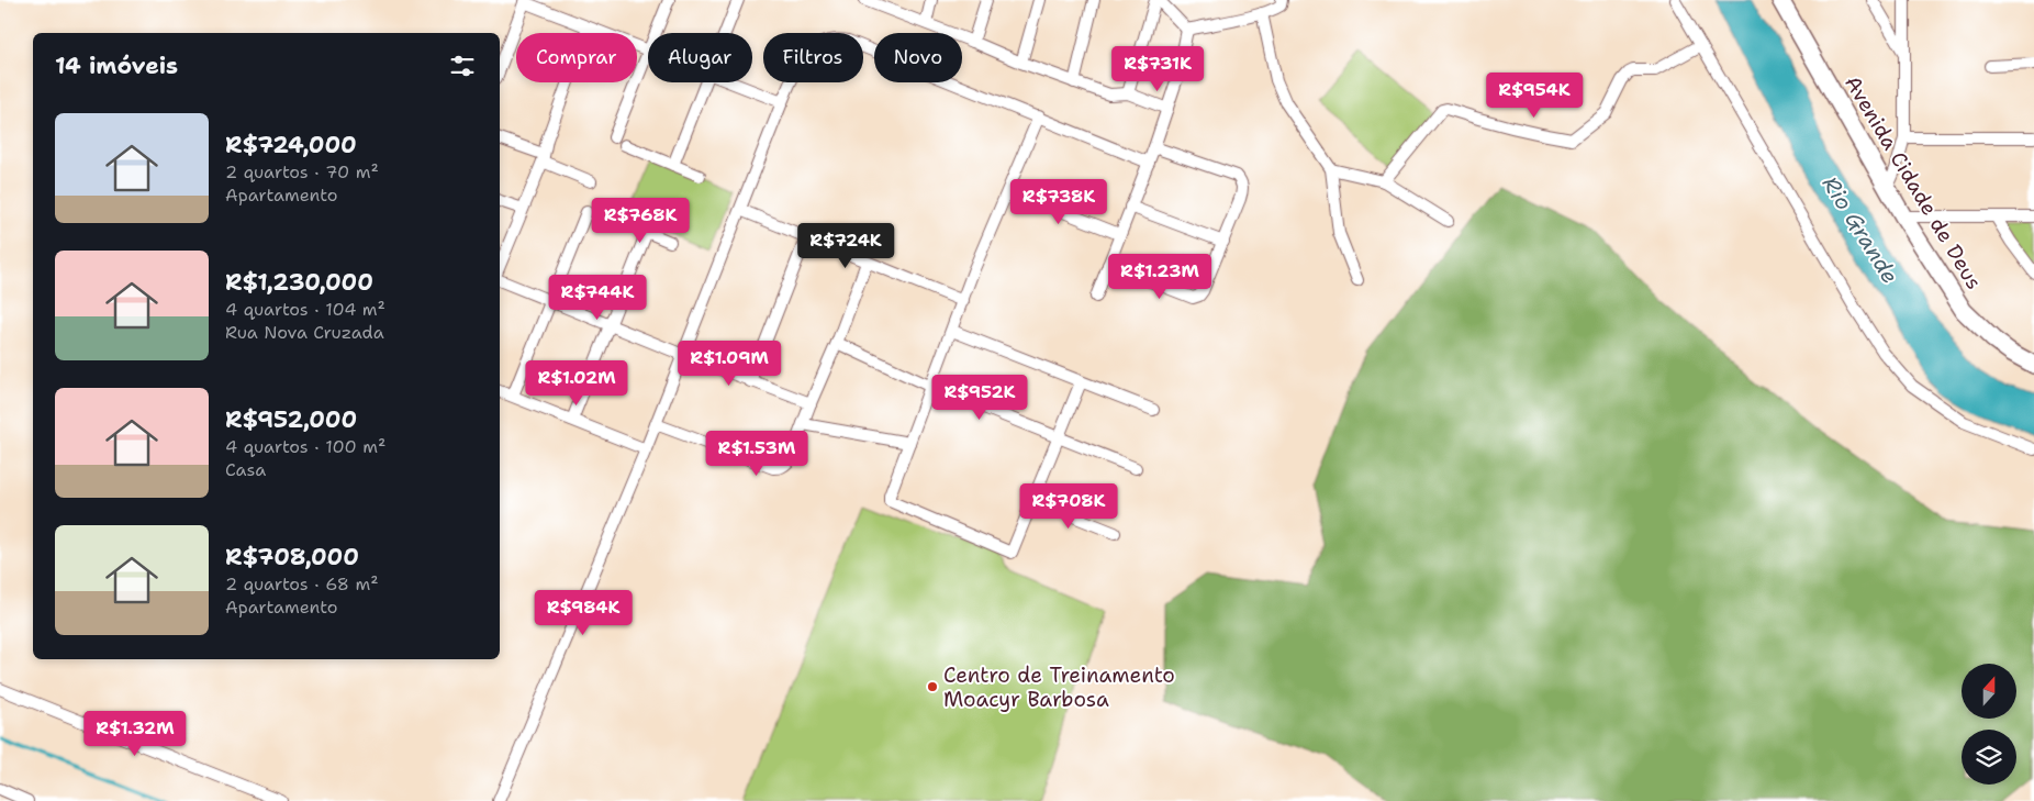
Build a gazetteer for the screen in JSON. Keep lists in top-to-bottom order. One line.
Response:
{"streets":{"street":["Avenida Cidade de Deus"]},"water":["Rio Grande"],"places":["Centro de Treinamento Moacyr Barbosa"],"north":"top","page":{"chip":["Comprar","Alugar","Filtros","Novo"],"heading":"14 imóveis","price":["R$731K","R$954K","R$738K","R$768K","R$724K","R$1.23M","R$744K","R$1.09M","R$1.02M","R$952K","R$1.53M","R$708K","R$984K","R$1.32M"],"list":[{"name":"R$724,000","note":"2 quartos · 70 m² · Apartamento"},{"name":"R$1,230,000","note":"4 quartos · 104 m² · Rua Nova Cruzada"},{"name":"R$952,000","note":"4 quartos · 100 m² · Casa"},{"name":"R$708,000","note":"2 quartos · 68 m² · Apartamento"}]}}
